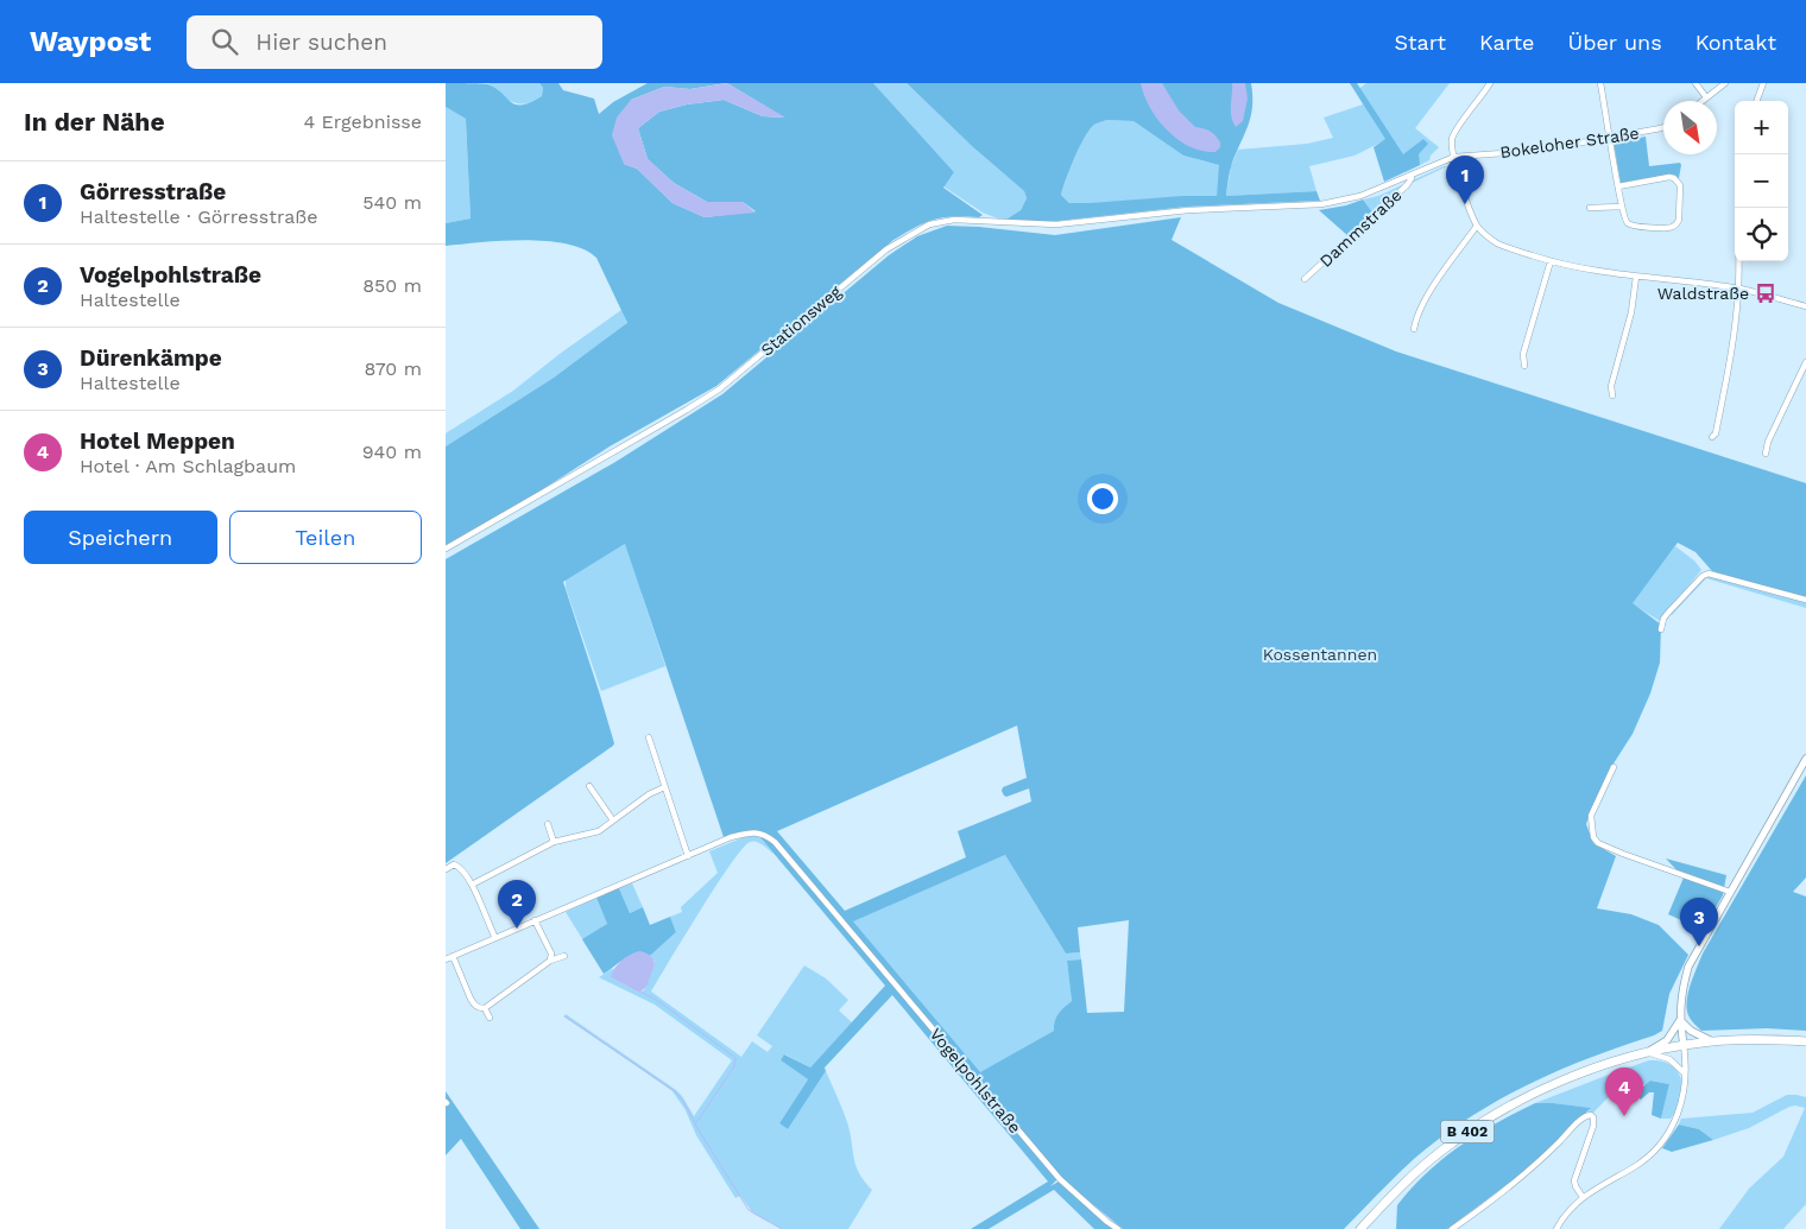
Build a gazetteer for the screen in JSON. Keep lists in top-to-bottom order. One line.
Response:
{"streets":{"main road":["B 402"],"street":["Bokeloher Straße","Dammstraße","Stationsweg","Vogelpohlstraße"]},"crossings":[["Bokeloher Straße","Dammstraße"],["Bokeloher Straße","Stationsweg"]],"parks":["Kossentannen"],"places":{"bus stop":["Waldstraße"]},"north":"bottom right","page":{"header":"Waypost","search":"Hier suchen","nav":["Start","Karte","Über uns","Kontakt"],"heading":["In der Nähe","4 Ergebnisse"],"map_buttons":["+","−"],"pins":["1","2","3","4"],"list":[{"mark":"1","name":"Görresstraße","note":"Haltestelle · Görresstraße","value":"540 m"},{"mark":"2","name":"Vogelpohlstraße","note":"Haltestelle","value":"850 m"},{"mark":"3","name":"Dürenkämpe","note":"Haltestelle","value":"870 m"},{"mark":"4","name":"Hotel Meppen","note":"Hotel · Am Schlagbaum","value":"940 m"}],"buttons":["Speichern","Teilen"]}}
